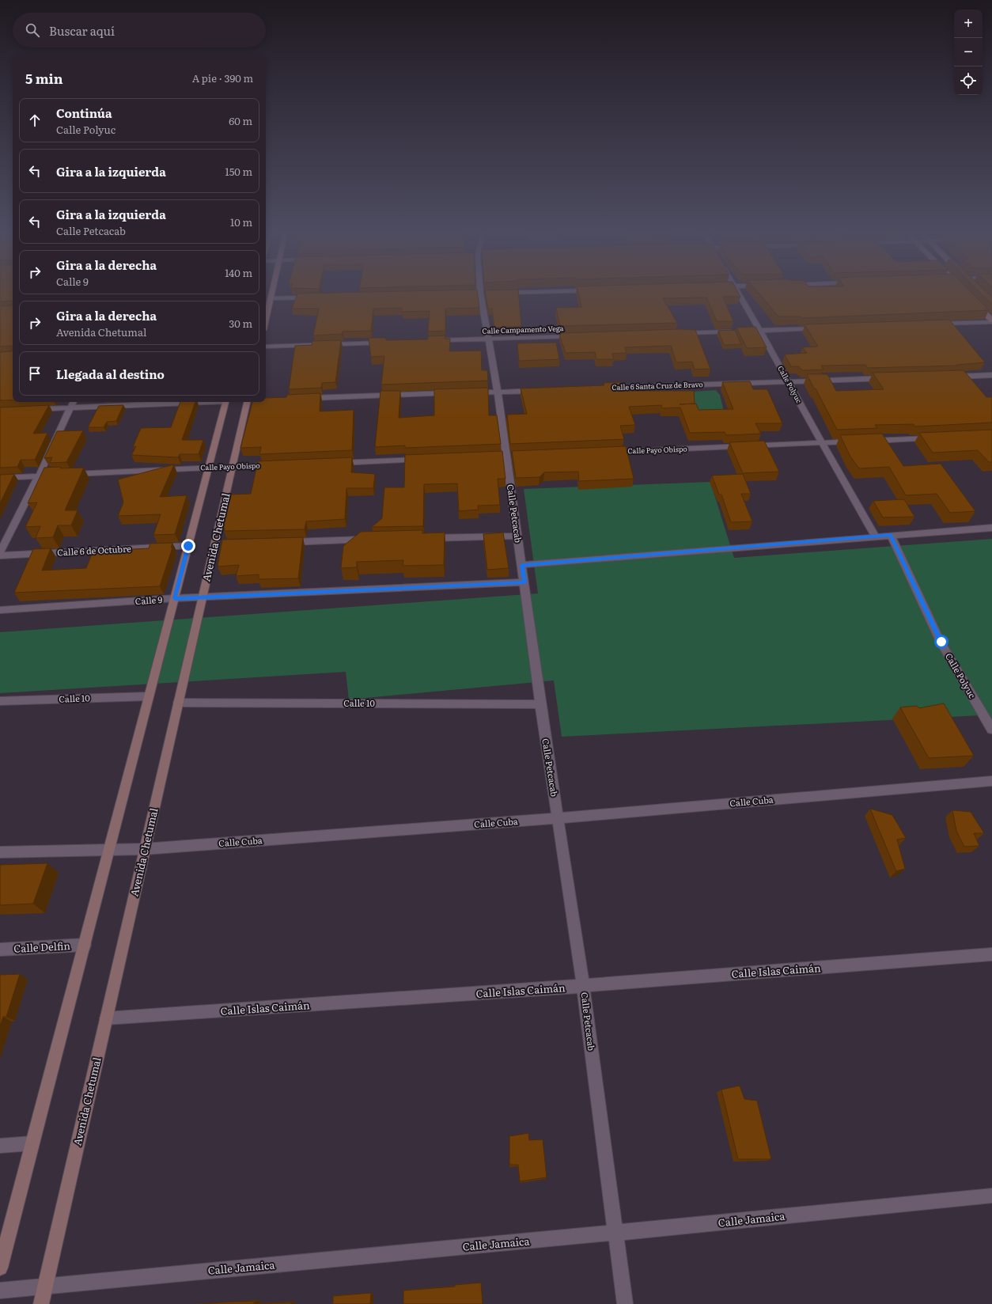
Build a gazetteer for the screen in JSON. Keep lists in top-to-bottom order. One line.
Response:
{"streets":{"main road":["Avenida Chetumal"],"street":["Calle Campamento Vega","Calle Polyuc","Calle 6 Santa Cruz de Bravo","Calle Payo Obispo","Calle Petcacab","Calle 6 de Octubre","Calle 9","Calle 10","Calle Cuba","Calle Delfin","Calle Islas Caimán","Calle Jamaica"]},"crossings":[["Calle Campamento Vega","Calle Petcacab"],["Calle Polyuc","Calle 6 Santa Cruz de Bravo"],["Calle Polyuc","Calle Payo Obispo"],["Calle Payo Obispo","Avenida Chetumal"],["Calle Petcacab","Calle 9"],["Calle Petcacab","Calle 10"],["Calle Petcacab","Calle Cuba"],["Calle Petcacab","Calle Islas Caimán"],["Calle Petcacab","Calle Jamaica"],["Avenida Chetumal","Calle 9"],["Avenida Chetumal","Calle 10"],["Avenida Chetumal","Calle Cuba"],["Avenida Chetumal","Calle Islas Caimán"],["Avenida Chetumal","Calle Jamaica"]],"page":{"map_buttons":["+","−"],"search":"Buscar aquí","heading":["5 min","A pie · 390 m"],"list":[["Continúa","Calle Polyuc","60 m"],["Gira a la izquierda","150 m"],["Gira a la izquierda","Calle Petcacab","10 m"],["Gira a la derecha","Calle 9","140 m"],["Gira a la derecha","Avenida Chetumal","30 m"],"Llegada al destino"]}}
